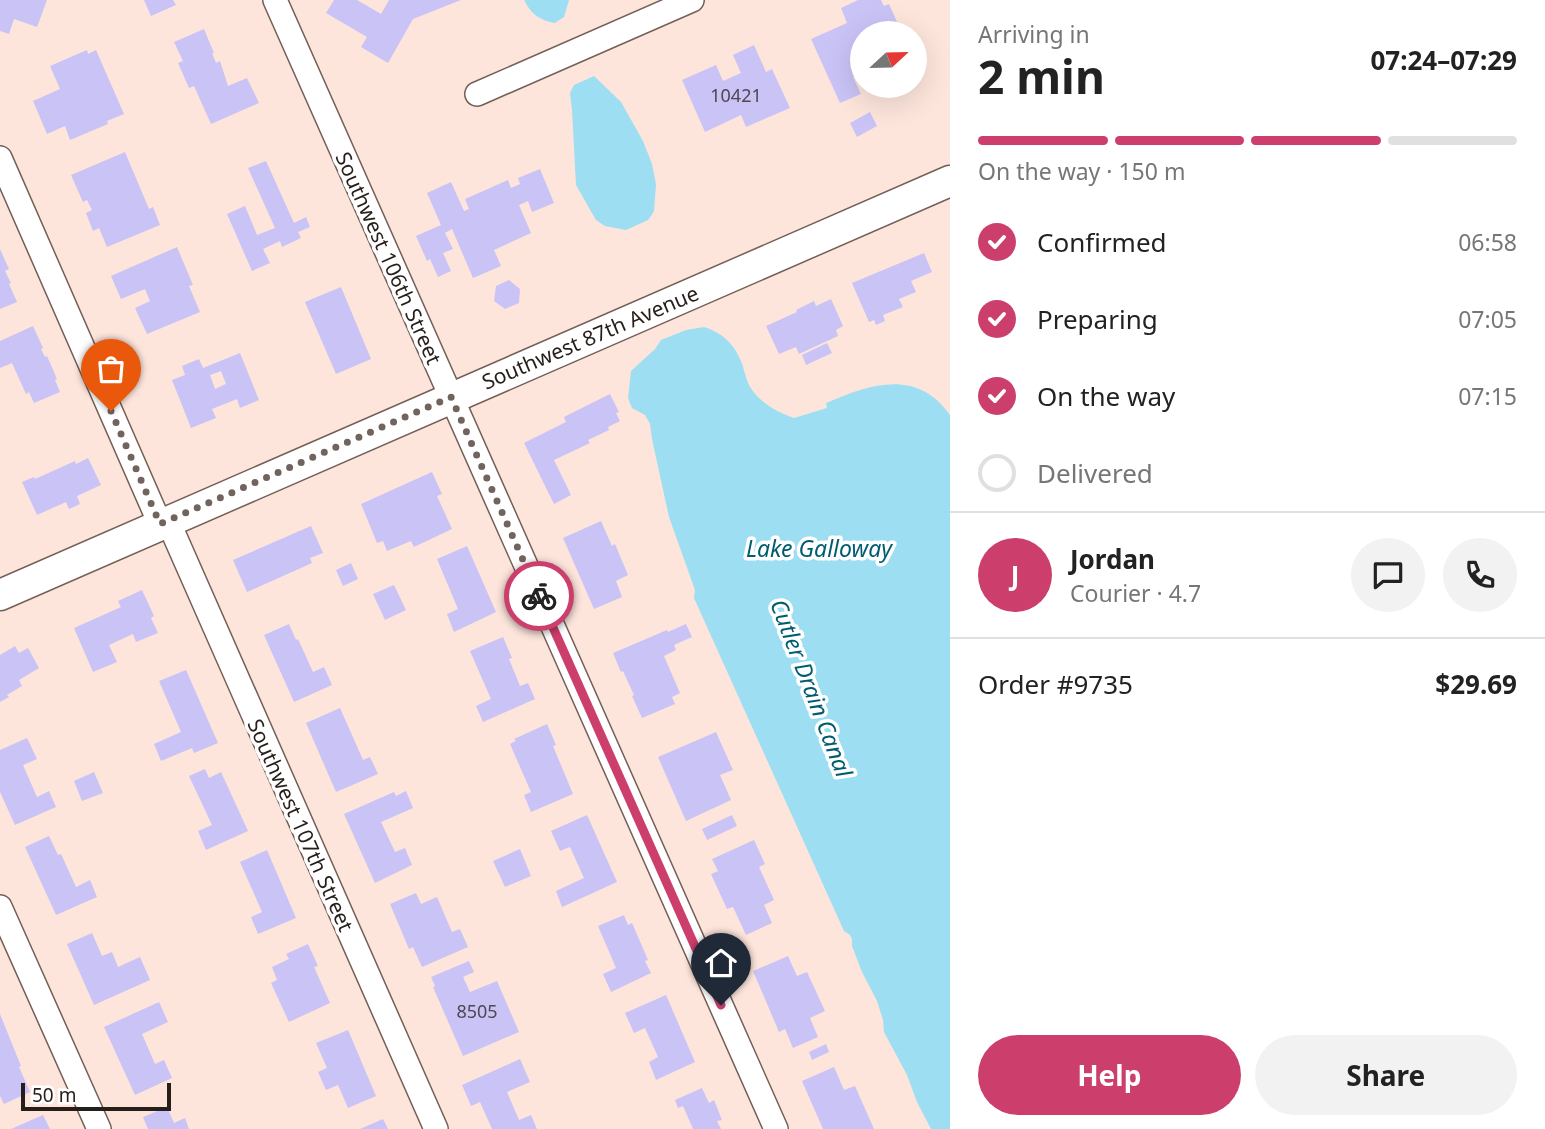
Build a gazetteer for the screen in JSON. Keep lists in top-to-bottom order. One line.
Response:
{"streets":{"main road":["Southwest 87th Avenue"],"street":["Southwest 106th Street","Southwest 107th Street"]},"crossings":[["Southwest 106th Street","Southwest 87th Avenue"],["Southwest 87th Avenue","Southwest 107th Street"]],"water":["Lake Galloway","Cutler Drain Canal"],"house_numbers":["10421","8505"],"scale_bar":"50 m","north":"right","page":{"heading":["2 min","Arriving in","07:24–07:29"],"panel":["Jordan","Courier · 4.7","Order #9735","$29.69"],"bar":"On the way · 150 m","list":[["Confirmed","06:58"],["Preparing","07:05"],["On the way","07:15"],"Delivered"],"round":"J","buttons":["Help","Share"],"scale":"50 m"}}
